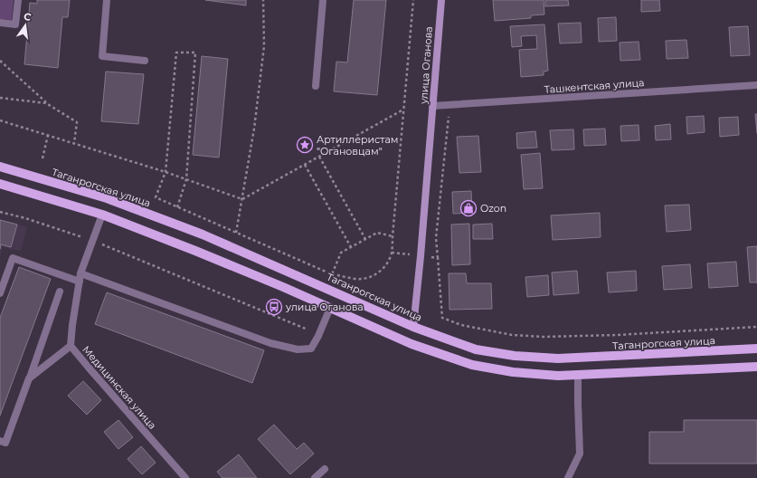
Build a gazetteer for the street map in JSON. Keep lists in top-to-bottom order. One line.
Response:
{"streets":{"main road":["улица Оганова","Таганрогская улица"],"street":["Ташкентская улица","Медицинская улица"]},"crossings":[["улица Оганова","Ташкентская улица"],["улица Оганова","Таганрогская улица"]],"places":{"place":["Артиллеристам \"Огановцам\""],"shop":["Ozon"],"bus stop":["улица Оганова"]},"north":"top"}
